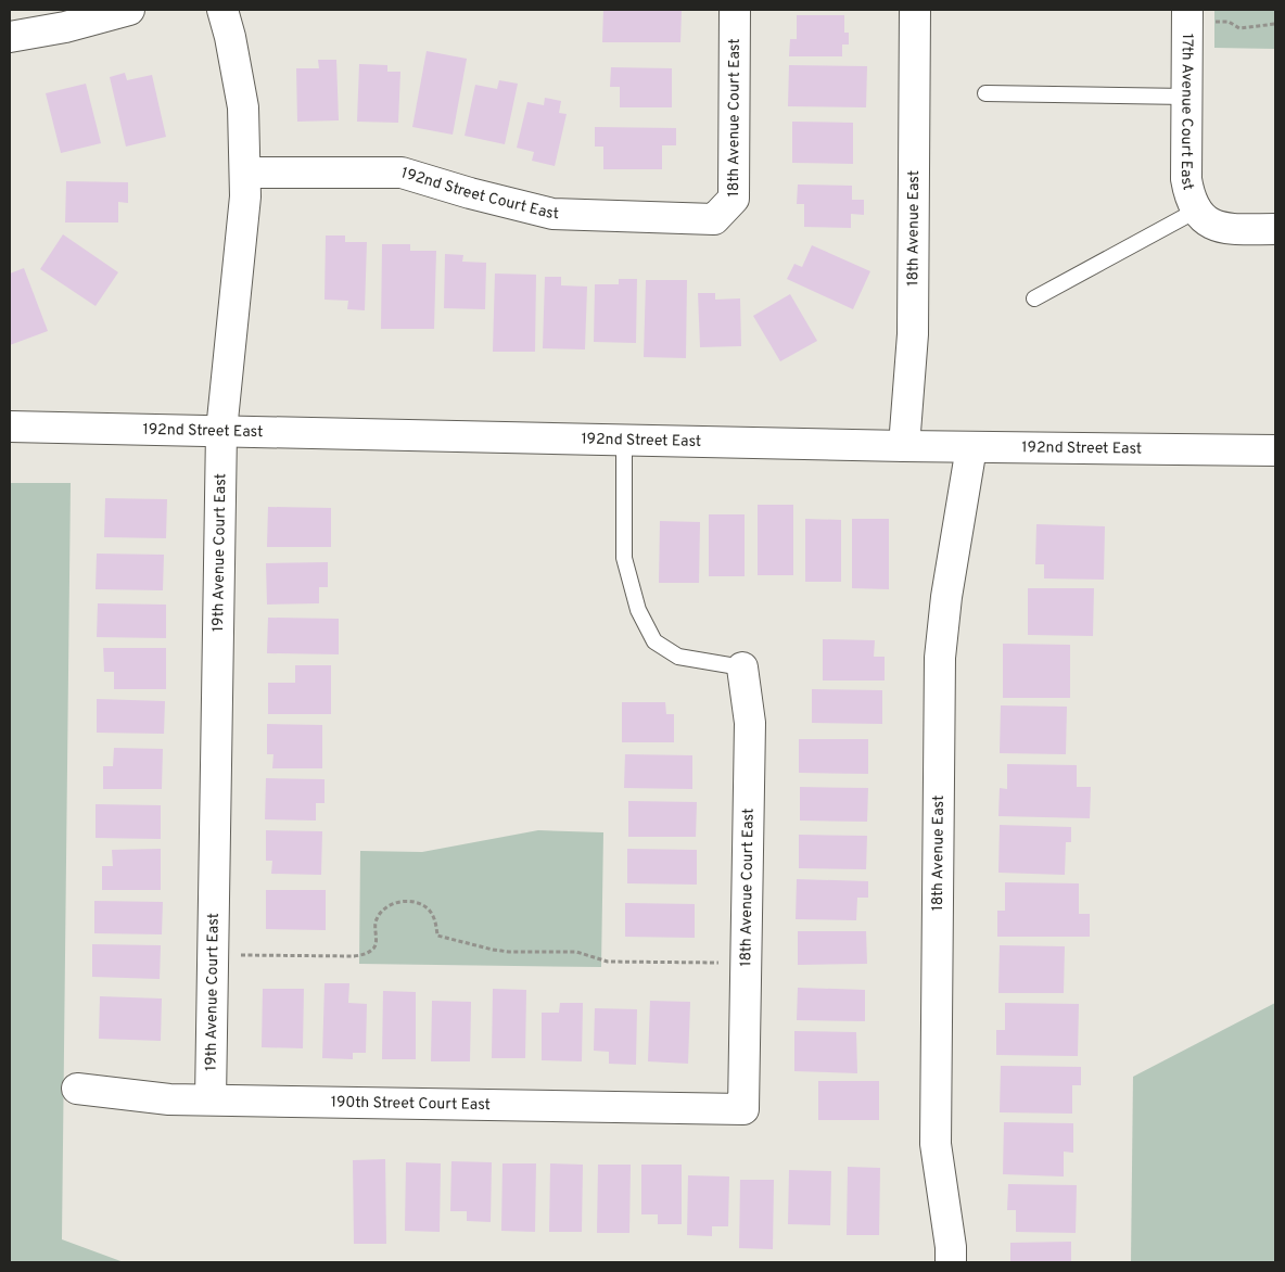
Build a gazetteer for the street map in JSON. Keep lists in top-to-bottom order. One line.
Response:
{"streets":{"street":["17th Avenue Court East","18th Avenue Court East","192nd Street Court East","18th Avenue East","192nd Street East","19th Avenue Court East","190th Street Court East"]},"crossings":[["18th Avenue Court East","192nd Street Court East"],["18th Avenue Court East","190th Street Court East"],["192nd Street Court East","19th Avenue Court East"],["18th Avenue East","192nd Street East"],["192nd Street East","19th Avenue Court East"],["19th Avenue Court East","190th Street Court East"]]}
